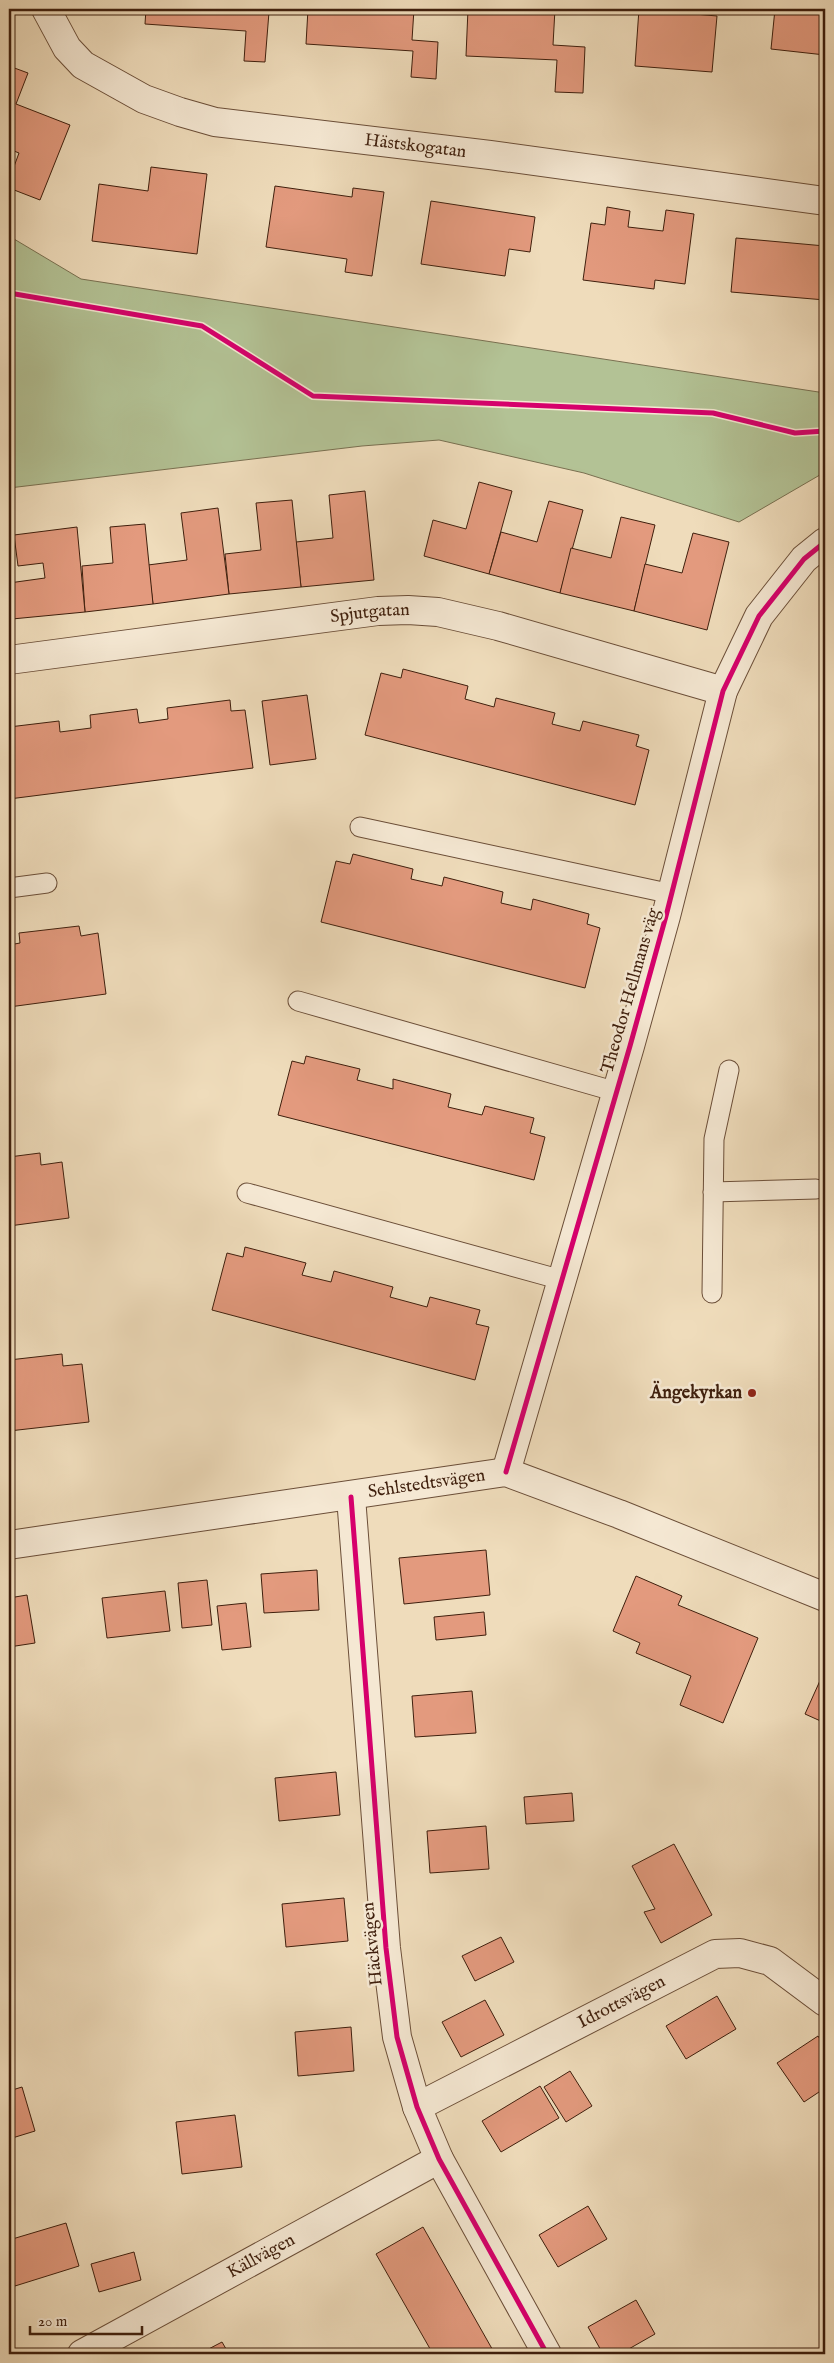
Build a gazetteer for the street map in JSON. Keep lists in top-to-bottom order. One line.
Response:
{"streets":{"street":["Hästskogatan","Spjutgatan","Theodor Hellmans väg","Sehlstedtsvägen","Häckvägen","Idrottsvägen","Källvägen"]},"crossings":[["Spjutgatan","Theodor Hellmans väg"],["Theodor Hellmans väg","Sehlstedtsvägen"],["Sehlstedtsvägen","Häckvägen"],["Häckvägen","Idrottsvägen"],["Häckvägen","Källvägen"]],"places":["Ängekyrkan"],"scale_bar":"20 m"}
